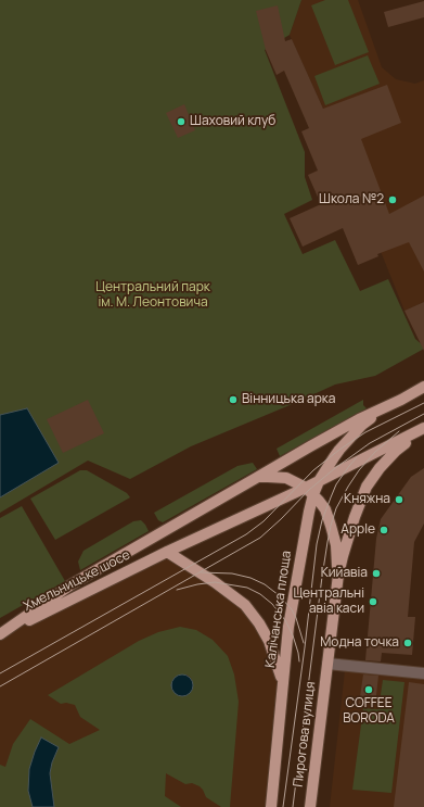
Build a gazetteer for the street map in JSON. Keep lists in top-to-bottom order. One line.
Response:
{"streets":{"main road":["Хмельницьке шосе","Калічанська площа","Пирогова вулиця"]},"crossings":[["Хмельницьке шосе","Калічанська площа"],["Калічанська площа","Пирогова вулиця"]],"parks":["Центральний парк ім. М. Леонтовича"],"places":["Шаховий клуб","Школа №2","Вінницька арка","Княжна","Apple","Кийавіа","Центральні авіа каси","Модна точка","COFFEE BORODA"]}
